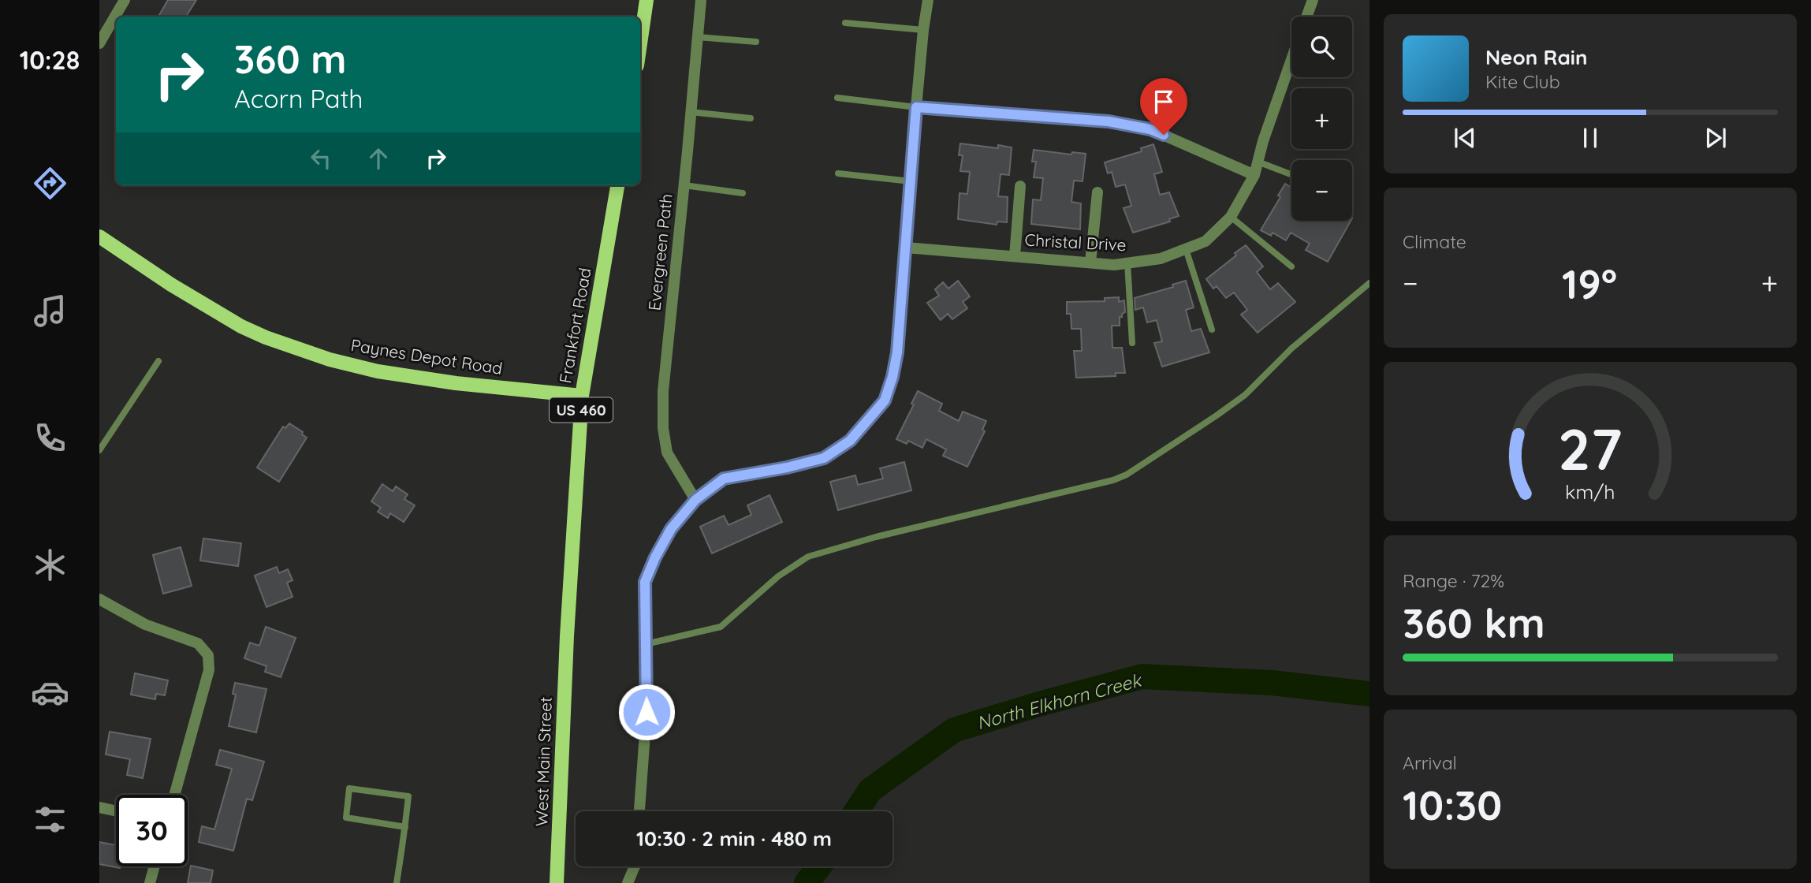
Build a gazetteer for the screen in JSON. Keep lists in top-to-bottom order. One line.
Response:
{"streets":{"main road":["Frankfort Road","Paynes Depot Road","US 460","West Main Street"],"street":["Christal Drive","Evergreen Path"]},"crossings":[["Frankfort Road","Paynes Depot Road"],["Frankfort Road","West Main Street"]],"water":["North Elkhorn Creek"],"page":{"tabs":"10:28","map_buttons":["+","−"],"turn":["360 m","Acorn Path"],"song":["Neon Rain","Kite Club"],"tile":["Climate",["Range · 72%","360 km"],["Arrival","10:30"]],"heat":["−","19°","+"],"limit":"30","trip":"10:30 · 2 min · 480 m","gauge":["27","km/h"]}}
